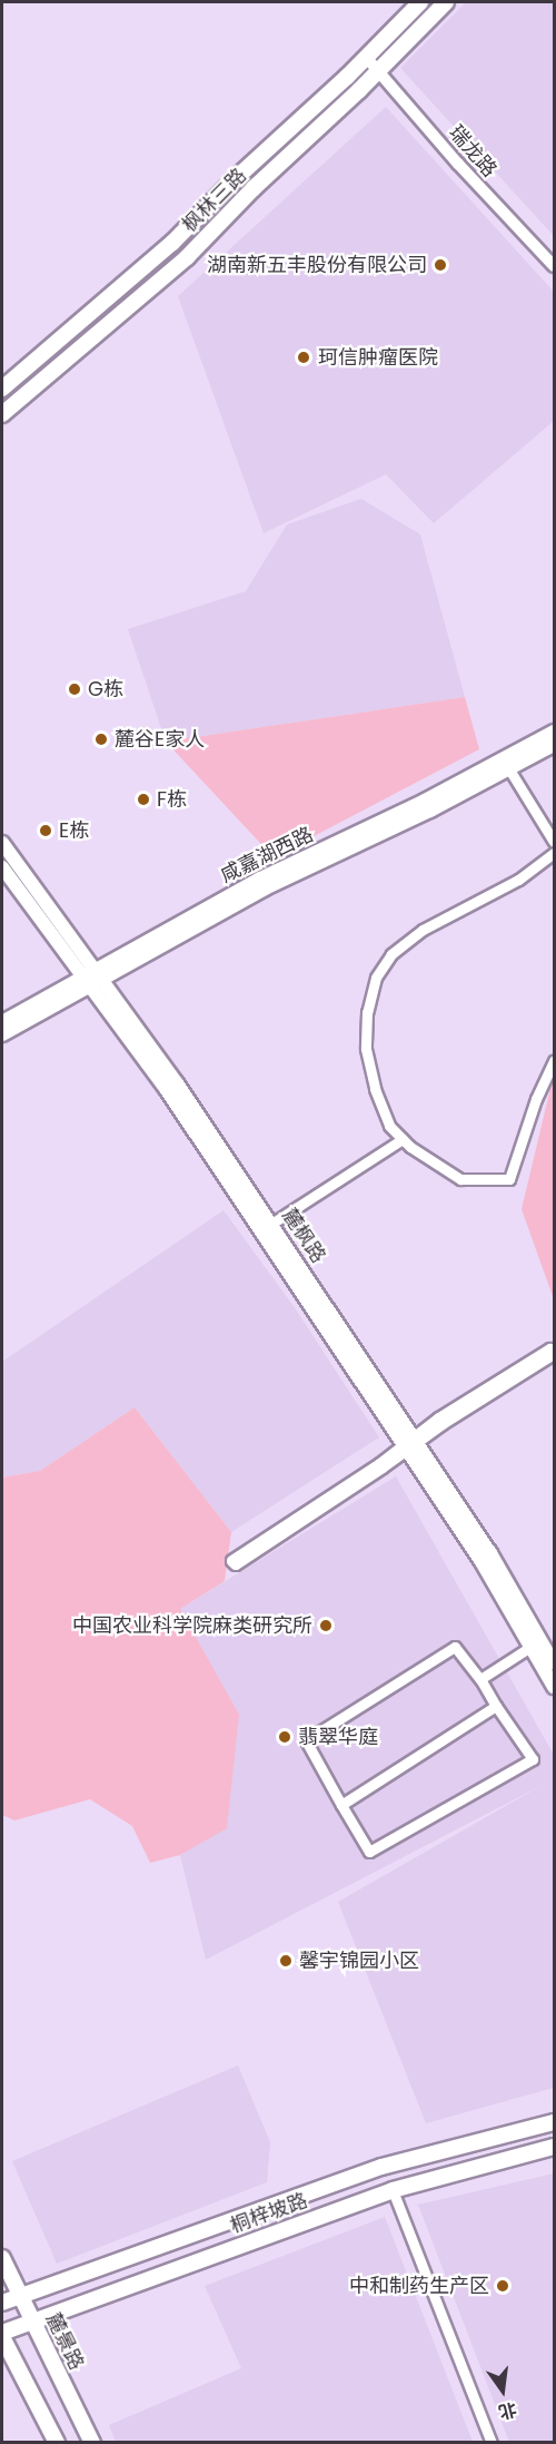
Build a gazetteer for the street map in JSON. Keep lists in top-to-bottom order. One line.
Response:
{"streets":{"main road":["枫林三路","咸嘉湖西路","麓枫路","桐梓坡路","麓景路"],"street":["瑞龙路"]},"crossings":[["瑞龙路","枫林三路"],["咸嘉湖西路","麓枫路"],["桐梓坡路","麓景路"]],"places":["湖南新五丰股份有限公司","珂信肿瘤医院","G栋","麓谷E家人","F栋","E栋","中国农业科学院麻类研究所","翡翠华庭","馨宇锦园小区","中和制药生产区"],"north":"bottom"}
